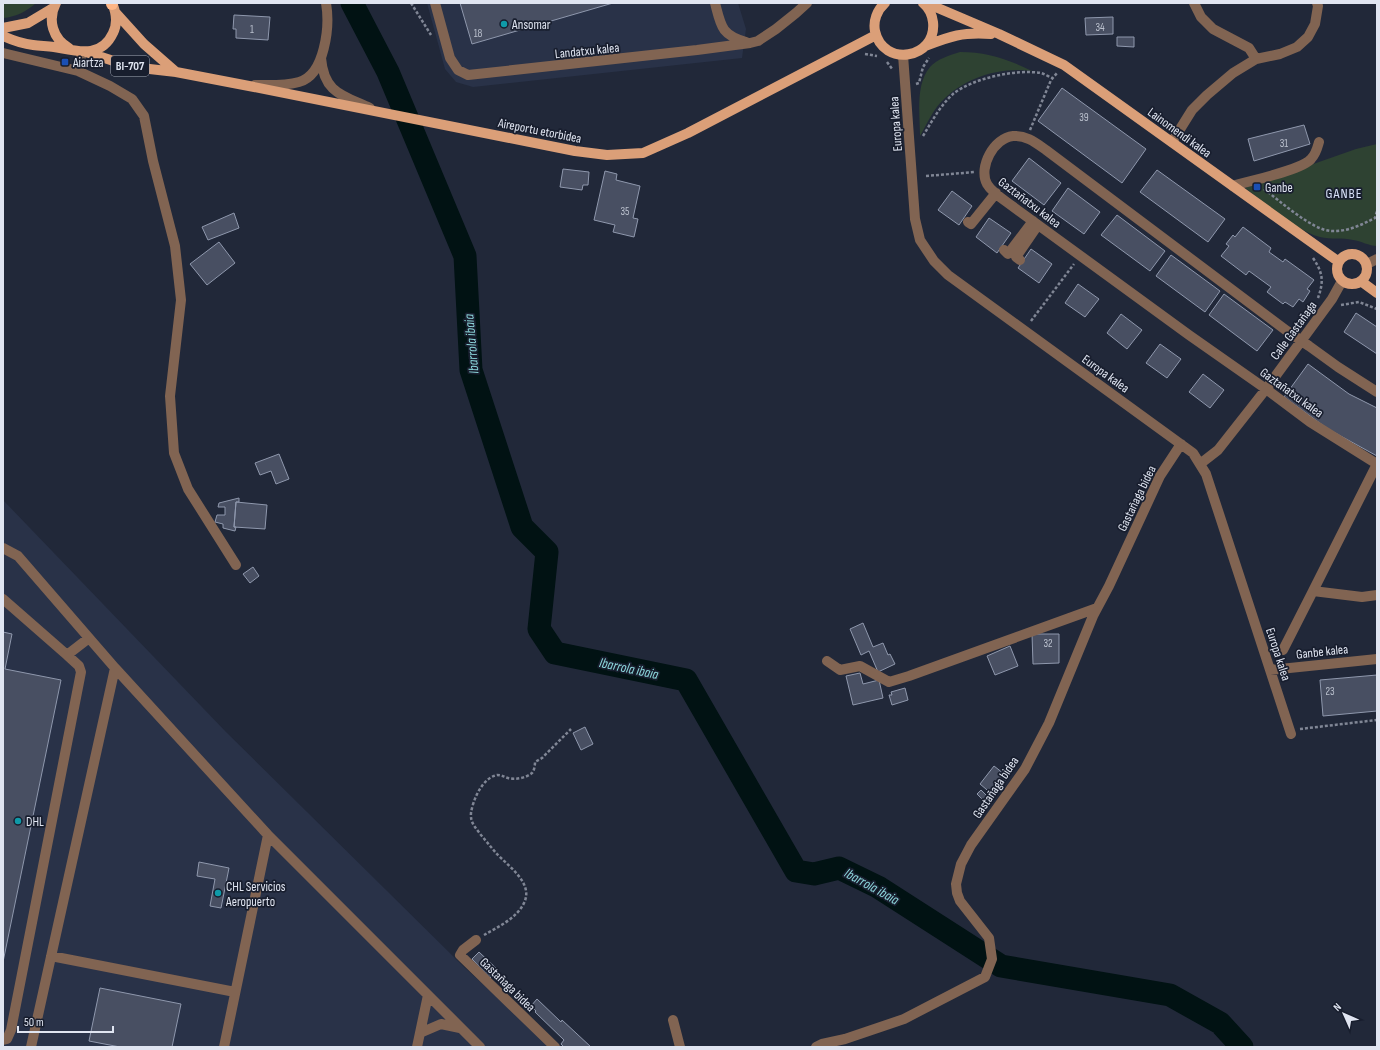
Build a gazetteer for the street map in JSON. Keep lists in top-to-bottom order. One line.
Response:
{"streets":{"main road":["BI-707","Aireportu etorbidea","Lainomendi kalea"],"street":["Landatxu kalea","Europa kalea","Gaztañatxu kalea","Calle Gastañaga","Gastañaga bidea","Ganbe kalea"]},"crossings":[["BI-707","Aireportu etorbidea"],["Europa kalea","Lainomendi kalea"],["Europa kalea","Calle Gastañaga"],["Europa kalea","Gastañaga bidea"],["Europa kalea","Ganbe kalea"],["Lainomendi kalea","Calle Gastañaga"],["Gaztañatxu kalea","Calle Gastañaga"]],"districts":["GANBE"],"water":["Ibarrola ibaia"],"places":{"other":["Ansomar","DHL","CHL Servicios Aeropuerto"],"transit":["Aiartza","Ganbe"]},"house_numbers":["34","1","18","39","31","35","32","23"],"scale_bar":"50 m","north":"top left"}
